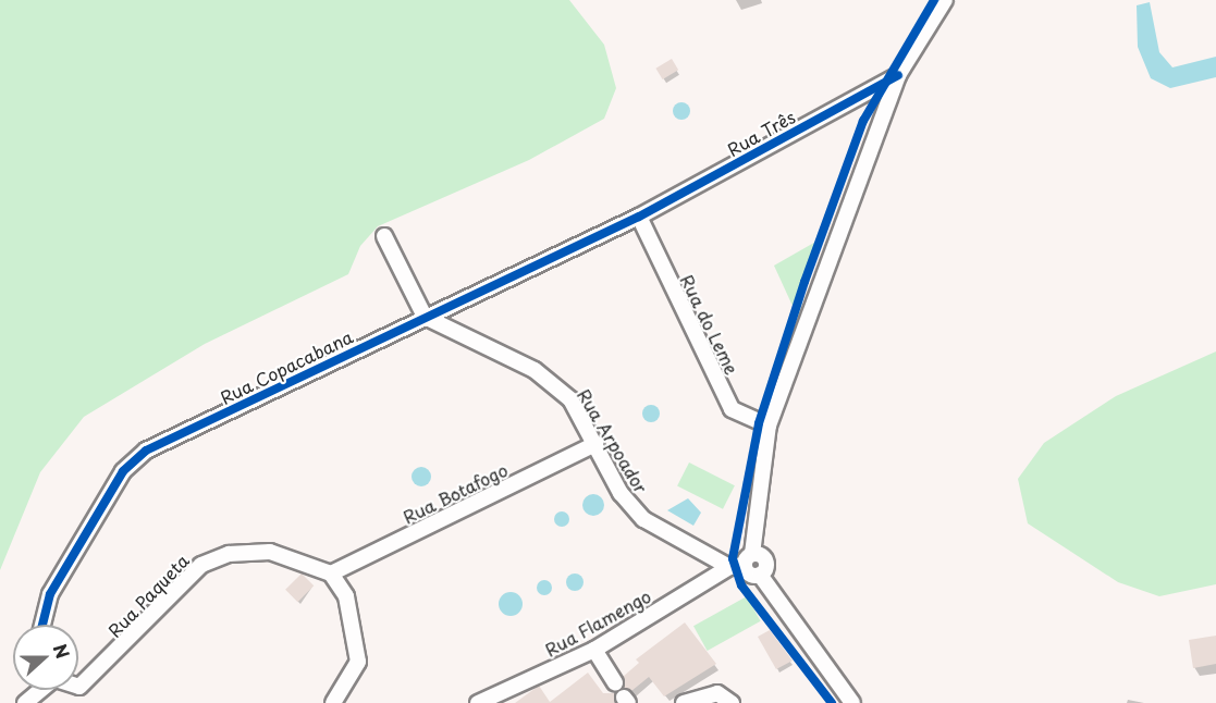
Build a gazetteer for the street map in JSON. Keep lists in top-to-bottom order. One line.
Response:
{"streets":{"street":["Rua Três","Rua do Leme","Rua Copacabana","Rua Arpoador","Rua Botafogo","Rua Paqueta","Rua Flamengo"]},"crossings":[["Rua Três","Rua do Leme"],["Rua Três","Rua Copacabana"],["Rua do Leme","Rua Copacabana"],["Rua Copacabana","Rua Arpoador"],["Rua Arpoador","Rua Botafogo"],["Rua Arpoador","Rua Flamengo"],["Rua Botafogo","Rua Paqueta"]],"north":"right"}
